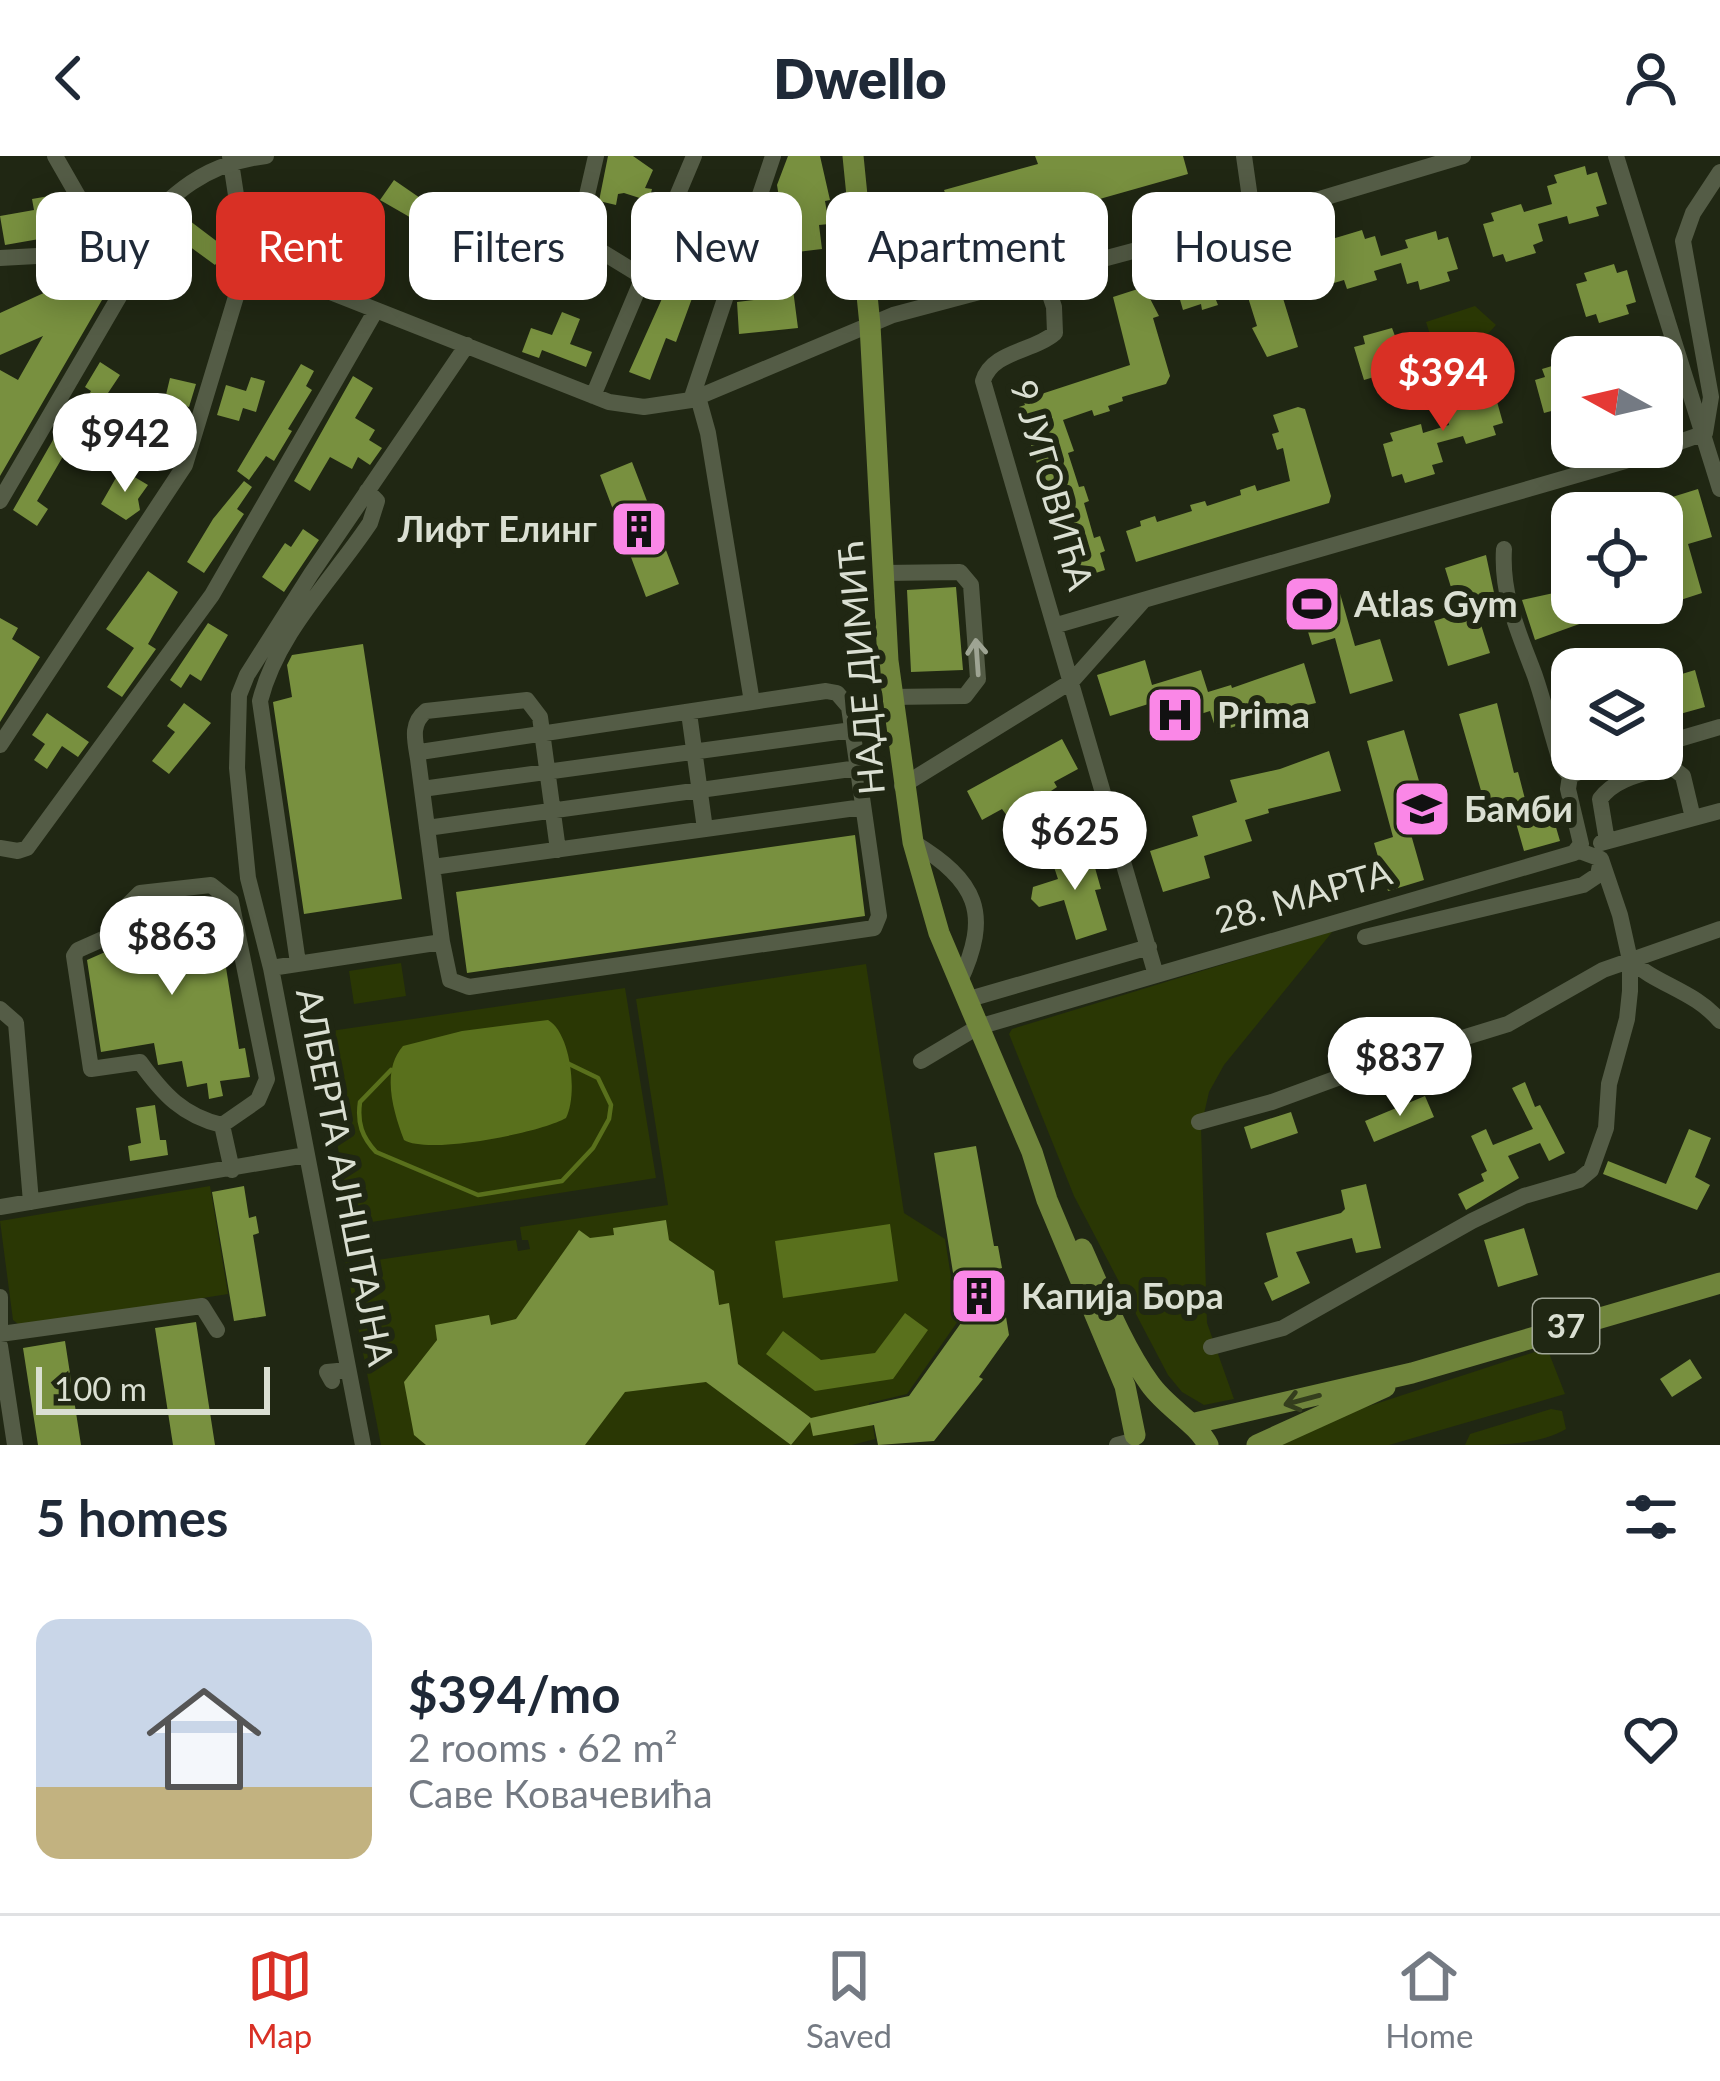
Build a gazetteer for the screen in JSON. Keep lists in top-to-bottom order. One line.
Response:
{"streets":{"main road":["НАДЕ ДИМИЋ","37"],"street":["9 ЈУГОВИЋА","28. МАРТА","АЛБЕРТА АЈНШТАЈНА"]},"crossings":[["9 ЈУГОВИЋА","28. МАРТА"],["НАДЕ ДИМИЋ","28. МАРТА"],["НАДЕ ДИМИЋ","37"]],"places":{"building":["Лифт Елинг","Капија Бора"],"sports":["Atlas Gym"],"hospital":["Prima"],"school or university":["Бамби"]},"scale_bar":"100 m","north":"left","page":{"header":"Dwello","chip":["Buy","Rent","Filters","New","Apartment","House"],"price":["$394","$942","$625","$863","$837"],"scale":"100 m","heading":"5 homes","list":[{"name":"$394/mo","note":"2 rooms · 62 m² · Саве Ковачевића"}],"tabs":["Map","Saved","Home"]}}
